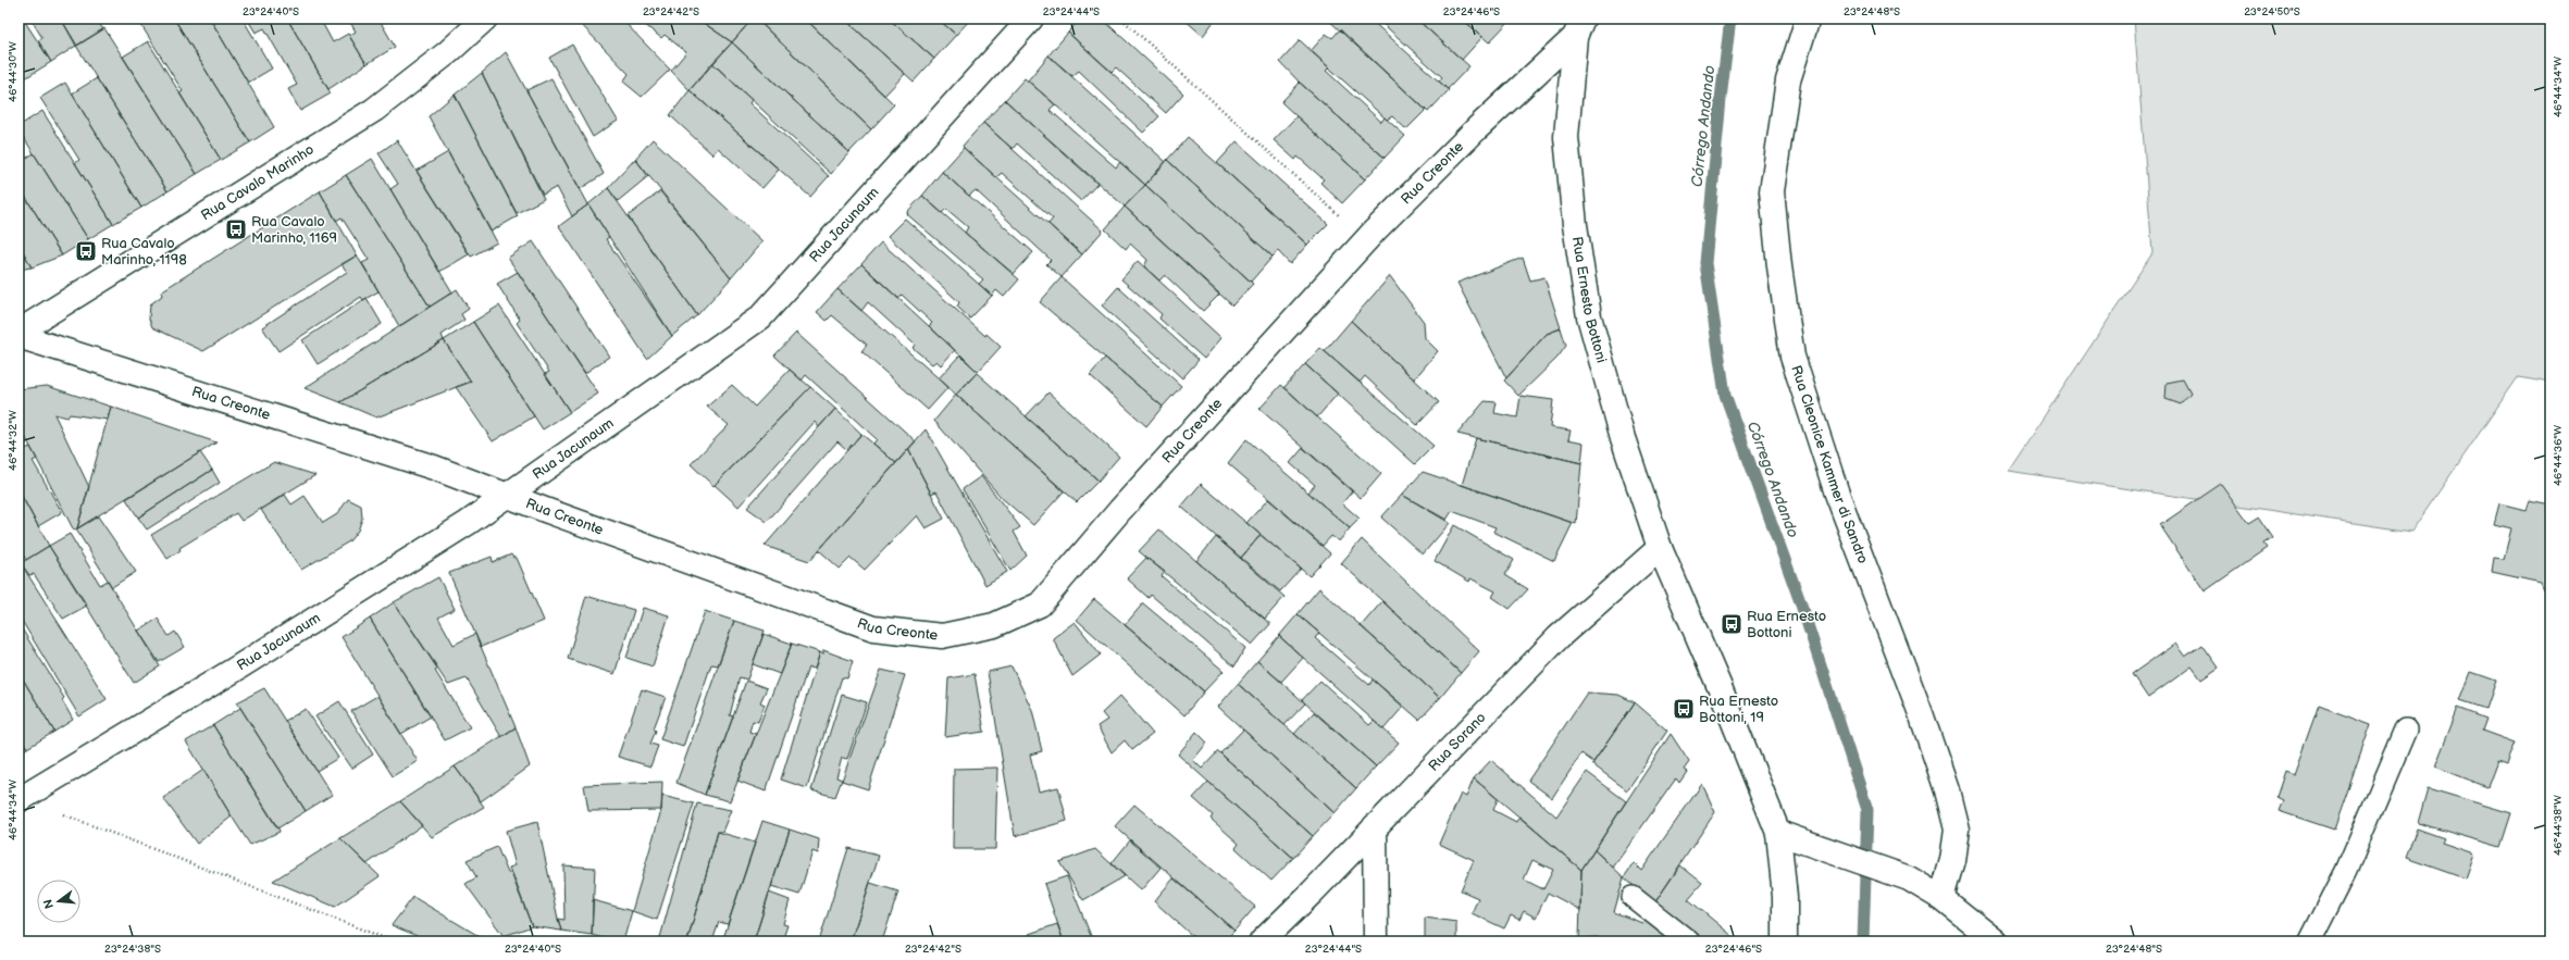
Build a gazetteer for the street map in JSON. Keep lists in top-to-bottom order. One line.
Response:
{"streets":{"street":["Rua Creonte","Rua Cavalo Marinho","Rua Jacunaum","Rua Ernesto Bottoni","Rua Cleonice Kammer di Sandro","Rua Sorano"]},"crossings":[["Rua Creonte","Rua Jacunaum"],["Rua Creonte","Rua Ernesto Bottoni"],["Rua Ernesto Bottoni","Rua Sorano"]],"water":["Córrego Andando"],"places":{"bus stop":["Rua Cavalo Marinho, 1169","Rua Cavalo Marinho, 1198","Rua Ernesto Bottoni","Rua Ernesto Bottoni, 19"]},"north":"left","coordinates":["23°24'40\"S","23°24'42\"S","23°24'44\"S","23°24'46\"S","23°24'48\"S","23°24'50\"S","46°44'30\"W","46°44'34\"W","46°44'32\"W","46°44'36\"W","46°44'38\"W","23°24'38\"S"]}
